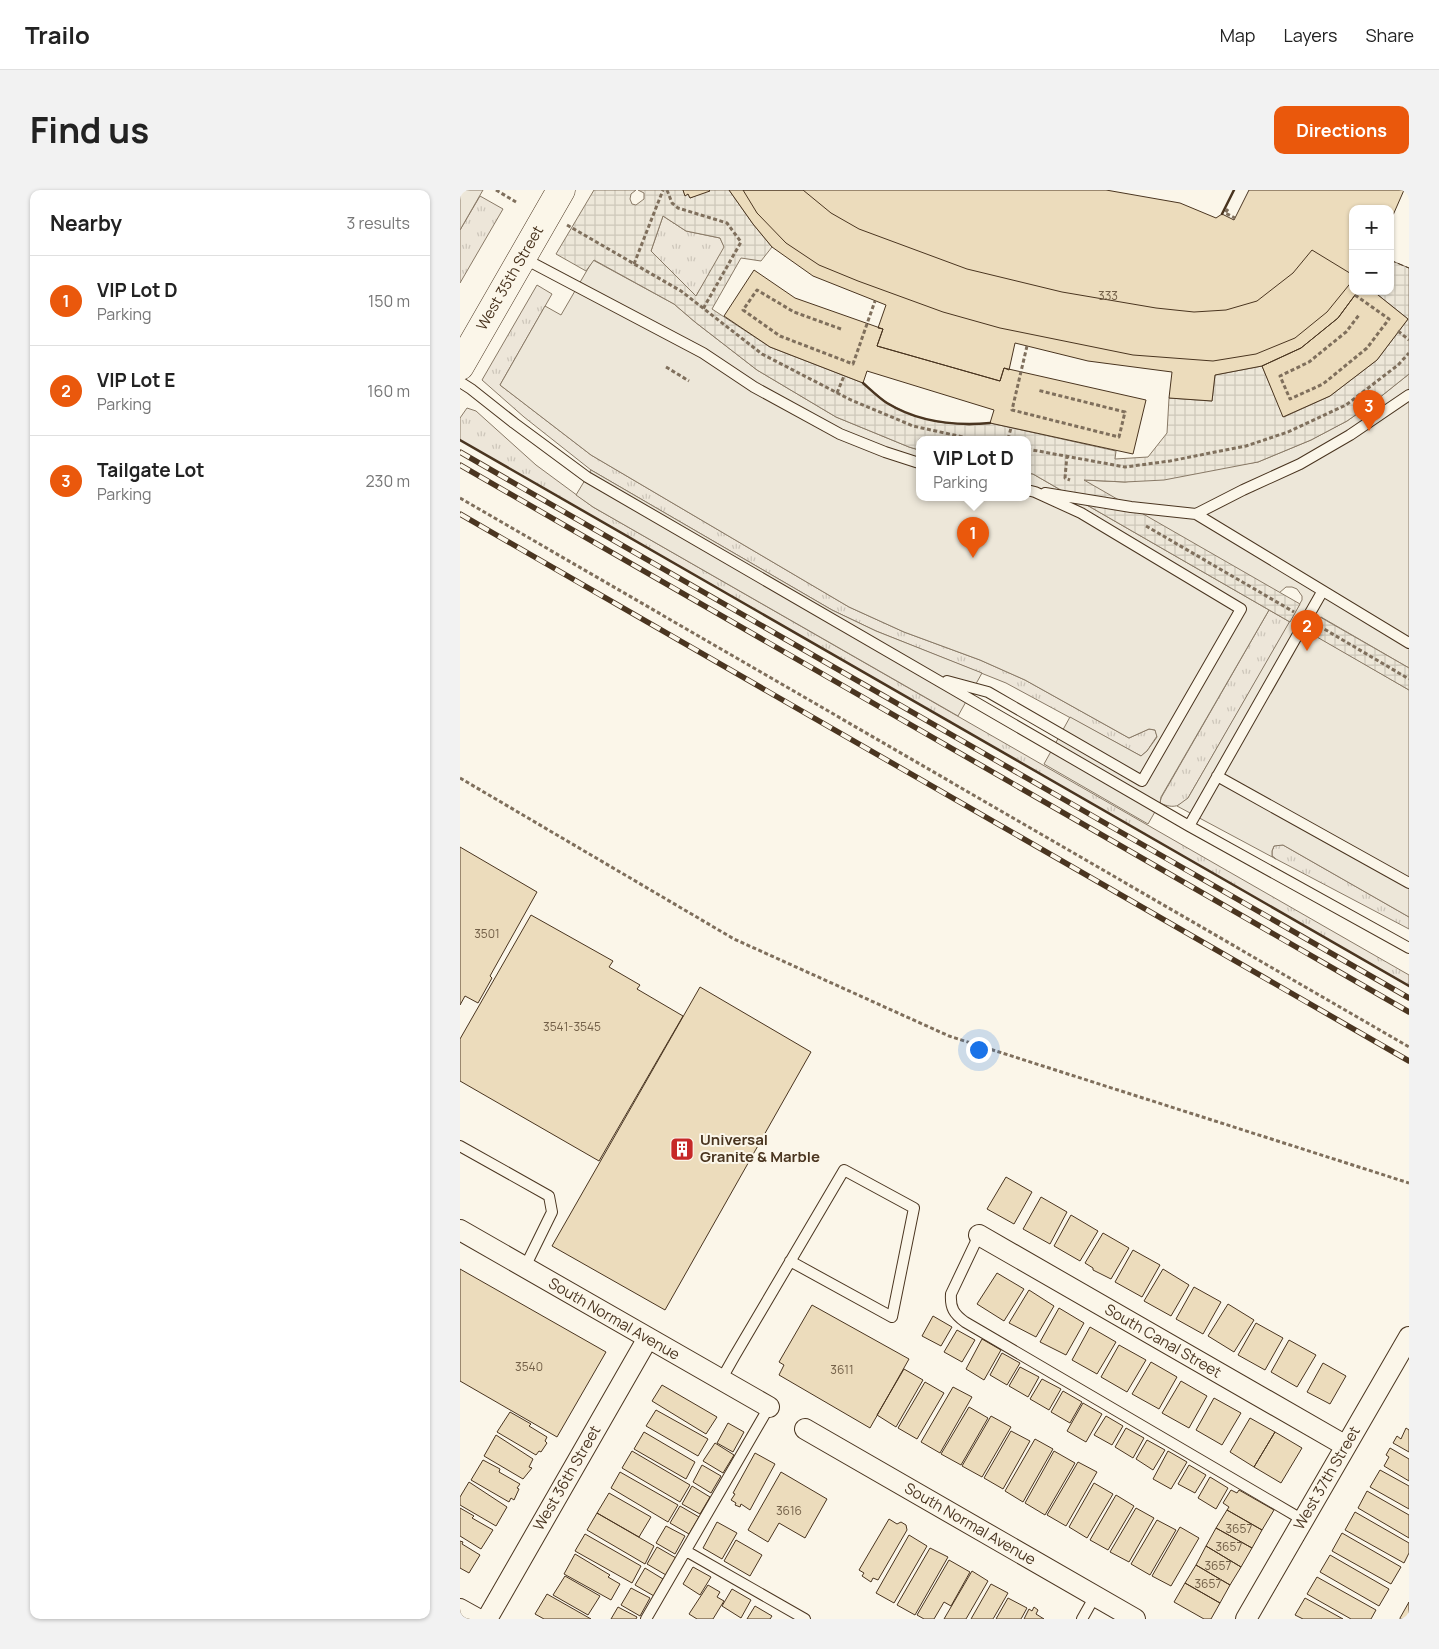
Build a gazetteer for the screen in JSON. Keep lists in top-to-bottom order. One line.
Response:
{"streets":{"main road":["West 35th Street"],"street":["South Normal Avenue","South Canal Street","West 36th Street","West 37th Street"]},"crossings":[["South Normal Avenue","West 36th Street"],["South Canal Street","West 37th Street"]],"places":{"building":["Universal Granite & Marble"]},"house_numbers":["333","3501","3541-3545","3540","3611","3616","3657","3657","3657","3657"],"page":{"header":"Trailo","nav":["Map","Layers","Share"],"title":"Find us","buttons":"Directions","heading":["Nearby","3 results"],"map_buttons":["+","−"],"list":[{"mark":"1","name":"VIP Lot D","note":"Parking","value":"150 m"},{"mark":"2","name":"VIP Lot E","note":"Parking","value":"160 m"},{"mark":"3","name":"Tailgate Lot","note":"Parking","value":"230 m"}],"pins":["3","1","2"],"popup":["VIP Lot D","Parking"]}}
